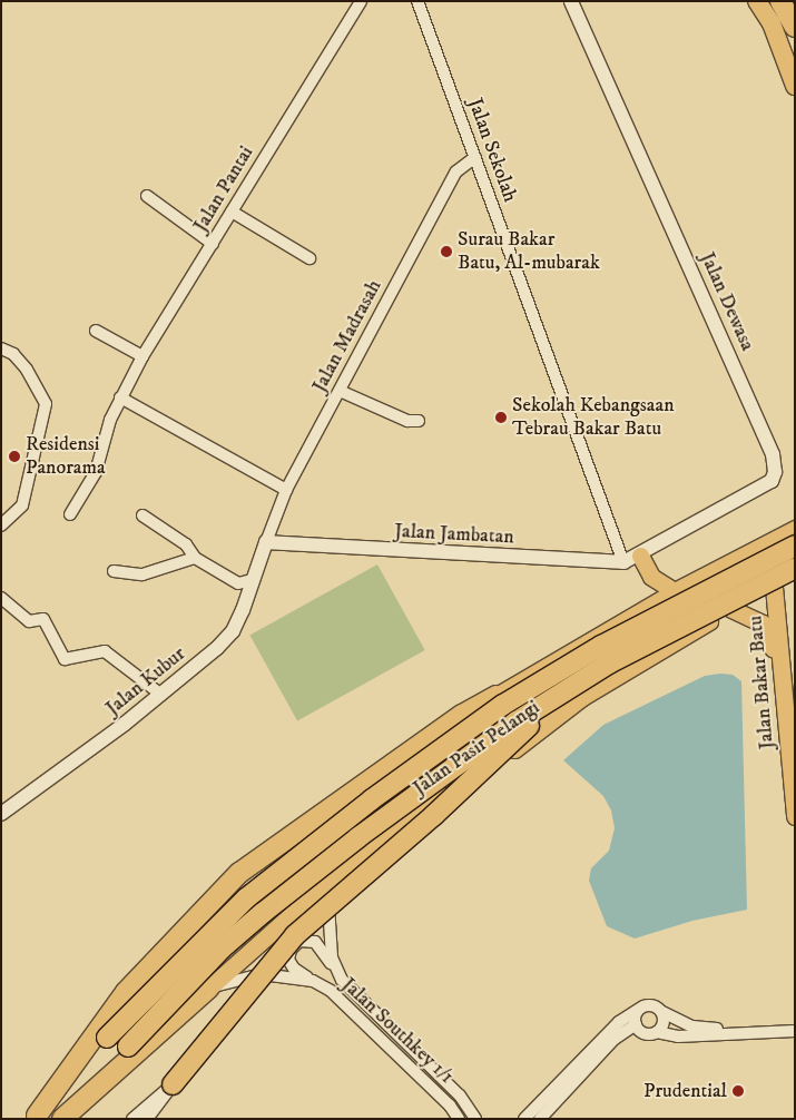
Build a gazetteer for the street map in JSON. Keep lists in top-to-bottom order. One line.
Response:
{"streets":{"main road":["Jalan Bakar Batu","Jalan Pasir Pelangi"],"street":["Jalan Sekolah","Jalan Pantai","Jalan Dewasa","Jalan Madrasah","Jalan Jambatan","Jalan Kubur","Jalan Southkey 1/1"]},"crossings":[["Jalan Sekolah","Jalan Madrasah"],["Jalan Sekolah","Jalan Jambatan"],["Jalan Dewasa","Jalan Jambatan"],["Jalan Madrasah","Jalan Jambatan"],["Jalan Madrasah","Jalan Kubur"],["Jalan Jambatan","Jalan Kubur"],["Jalan Bakar Batu","Jalan Pasir Pelangi"],["Jalan Pasir Pelangi","Jalan Southkey 1/1"]],"places":["Surau Bakar Batu, Al-mubarak","Sekolah Kebangsaan Tebrau Bakar Batu","Residensi Panorama","Prudential"]}
